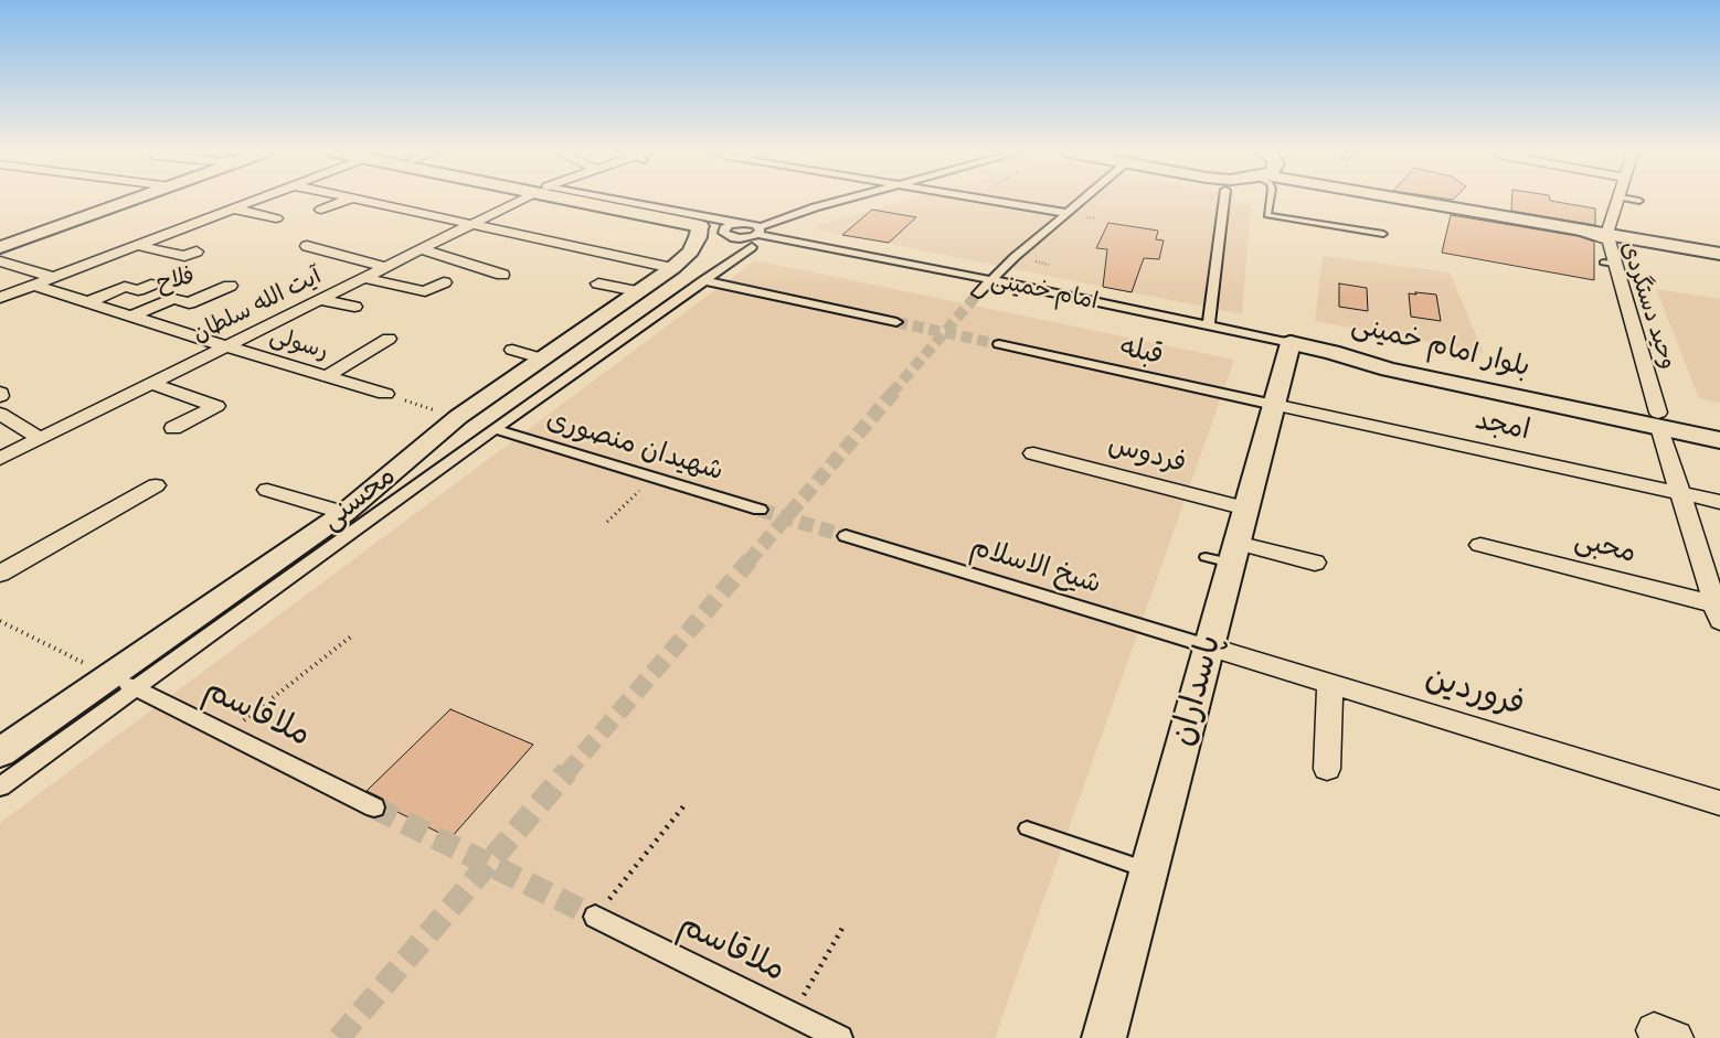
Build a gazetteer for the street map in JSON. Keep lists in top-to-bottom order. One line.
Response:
{"streets":{"main road":["امام خمینی","بلوار امام خمینی"],"street":["فلاح","آیت الله سلطان","وحید دستگردی","رسولی","قبله","امجد","شهیدان منصوری","فردوس","محسنی","محبی","شیخ الاسلام","پاسداران","فروردین","ملاقاسم"]},"crossings":[["فلاح","رسولی"],["امام خمینی","بلوار امام خمینی"],["امام خمینی","پاسداران"],["آیت الله سلطان","رسولی"],["وحید دستگردی","بلوار امام خمینی"],["وحید دستگردی","امجد"],["وحید دستگردی","محبی"],["قبله","امجد"],["قبله","پاسداران"],["امجد","پاسداران"],["فردوس","پاسداران"],["محسنی","ملاقاسم"],["شیخ الاسلام","پاسداران"],["شیخ الاسلام","فروردین"],["پاسداران","فروردین"]]}
